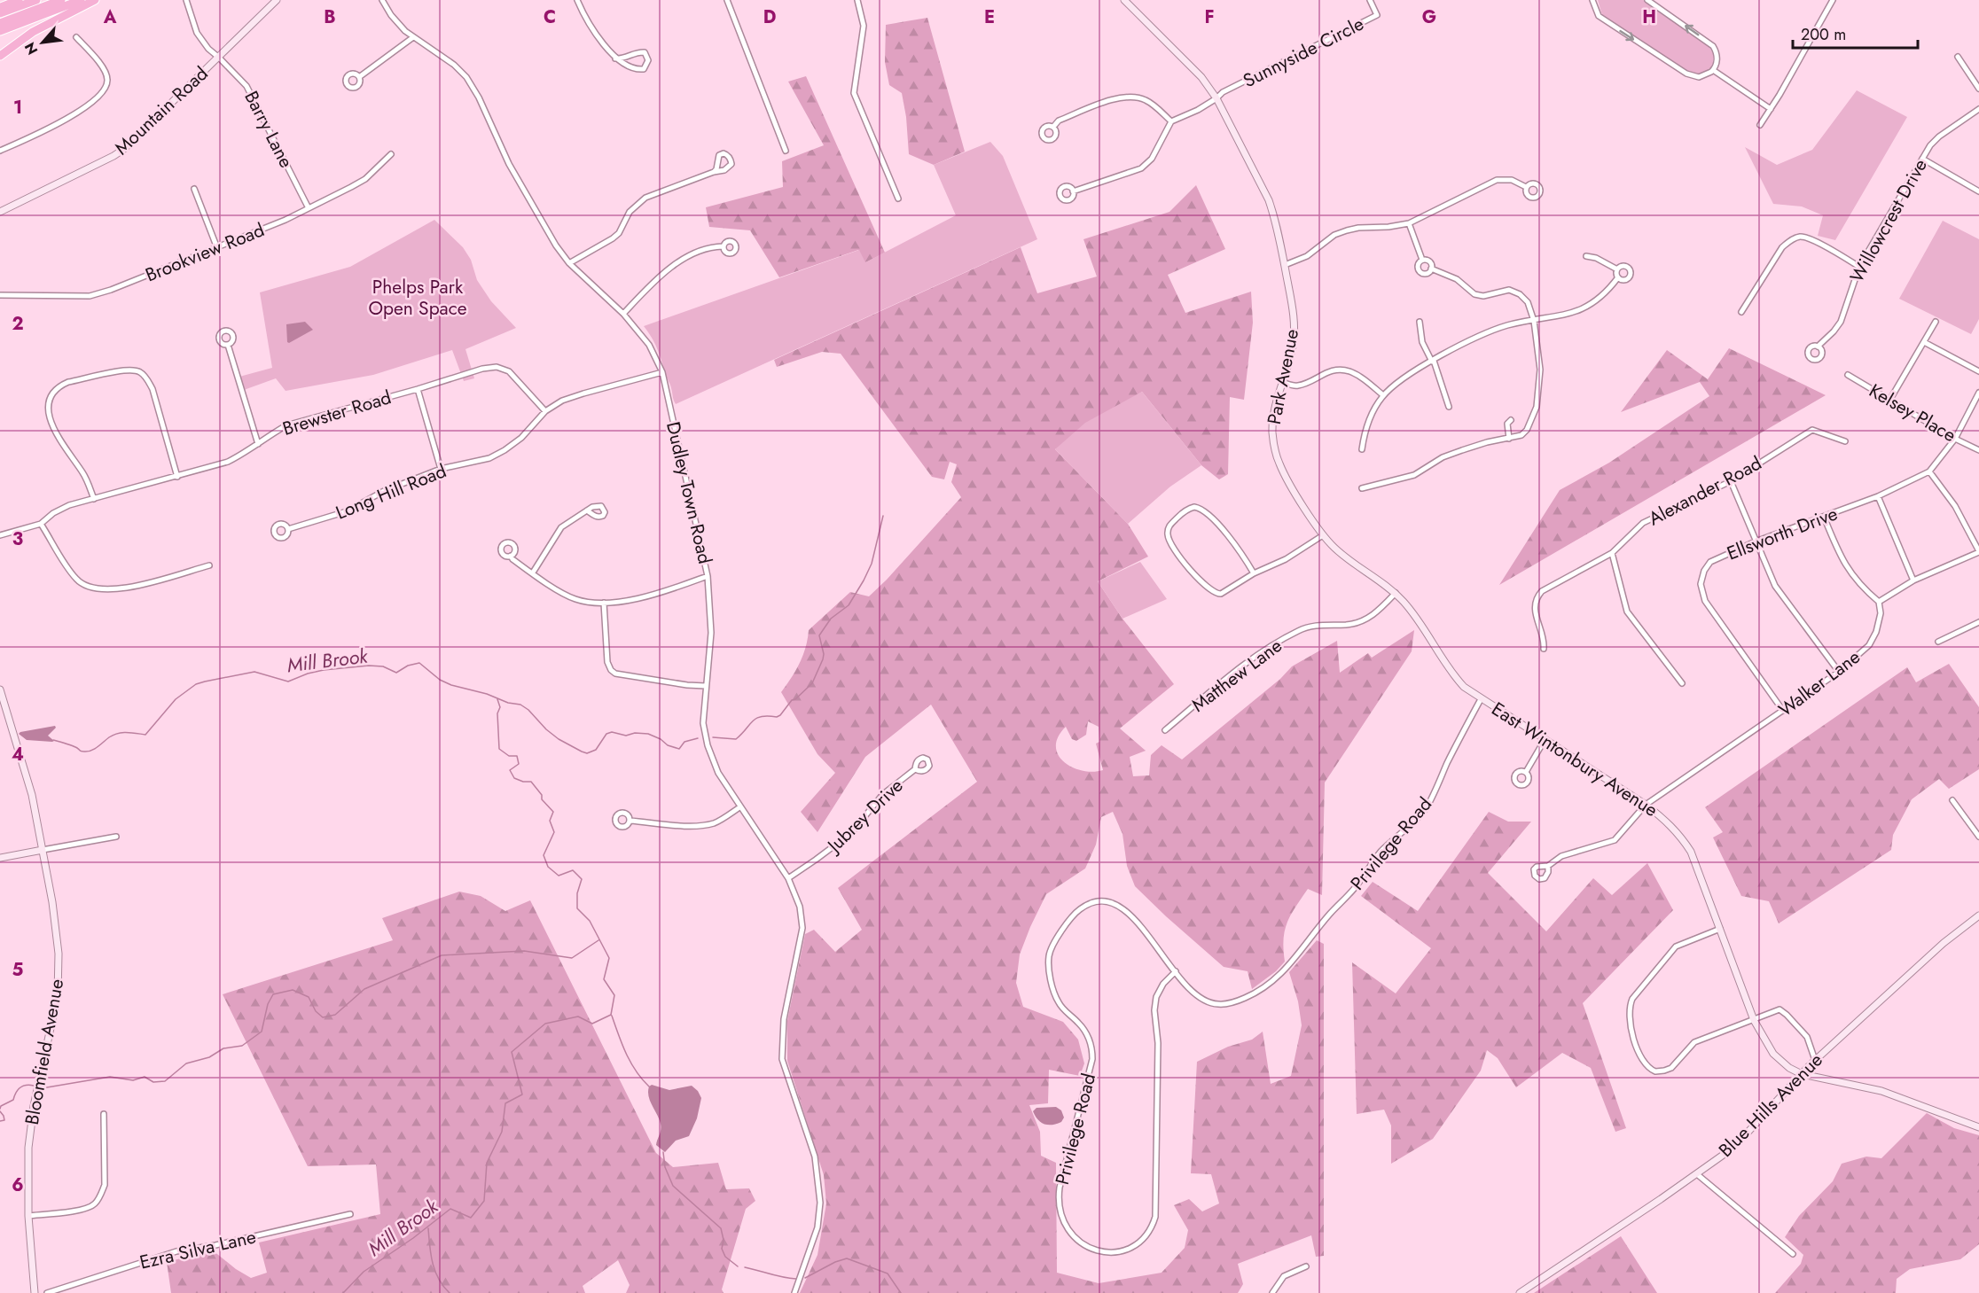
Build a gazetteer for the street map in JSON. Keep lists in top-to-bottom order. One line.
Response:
{"streets":{"main road":["Mountain Road","Park Avenue","East Wintonbury Avenue","Bloomfield Avenue","Blue Hills Avenue"],"street":["Sunnyside Circle","Barry Lane","Willowcrest Drive","Brookview Road","Brewster Road","Kelsey Place","Alexander Road","Long Hill Road","Dudley Town Road","Ellsworth Drive","Matthew Lane","Walker Lane","Jubrey Drive","Privilege Road","Ezra Silva Lane"]},"crossings":[["Sunnyside Circle","Park Avenue"],["Mountain Road","Barry Lane"],["Barry Lane","Brookview Road"],["Park Avenue","Matthew Lane"],["Park Avenue","East Wintonbury Avenue"],["Brewster Road","Long Hill Road"],["Kelsey Place","Ellsworth Drive"],["Long Hill Road","Dudley Town Road"],["Dudley Town Road","Jubrey Drive"],["Ellsworth Drive","Walker Lane"],["Walker Lane","East Wintonbury Avenue"],["East Wintonbury Avenue","Privilege Road"],["East Wintonbury Avenue","Blue Hills Avenue"]],"water":["Mill Brook"],"parks":["Phelps Park Open Space"],"scale_bar":"200 m","north":"bottom left","grid":{"columns":["A","B","C","D","E","F","G","H"],"rows":["1","2","3","4","5","6"]}}
